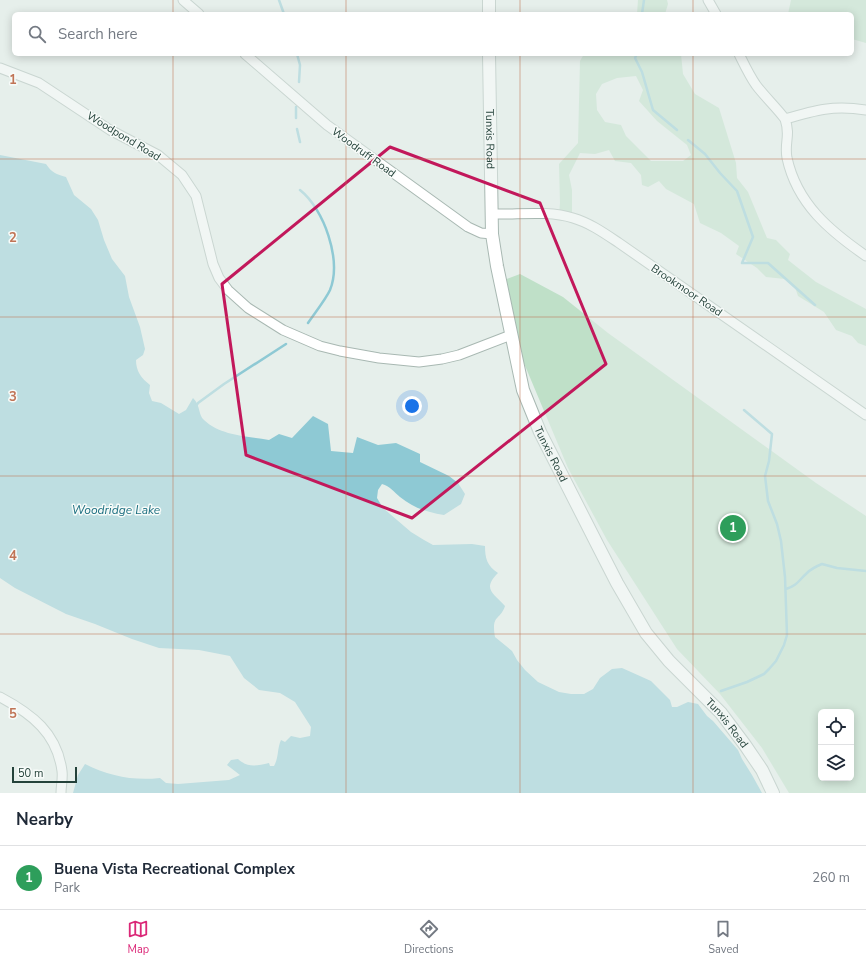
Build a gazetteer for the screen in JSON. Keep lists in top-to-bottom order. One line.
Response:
{"streets":{"street":["Woodpond Road","Tunxis Road","Woodruff Road","Brookmoor Road"]},"crossings":[["Woodpond Road","Tunxis Road"],["Tunxis Road","Woodruff Road"],["Tunxis Road","Brookmoor Road"]],"water":["Woodridge Lake"],"scale_bar":"50 m","page":{"search":"Search here","pins":"1","scale":"50 m","heading":"Nearby","list":[{"mark":"1","name":"Buena Vista Recreational Complex","note":"Park","value":"260 m"}],"nav":["Map","Directions","Saved"]},"grid":{"rows":["1","2","3","4","5"]}}
